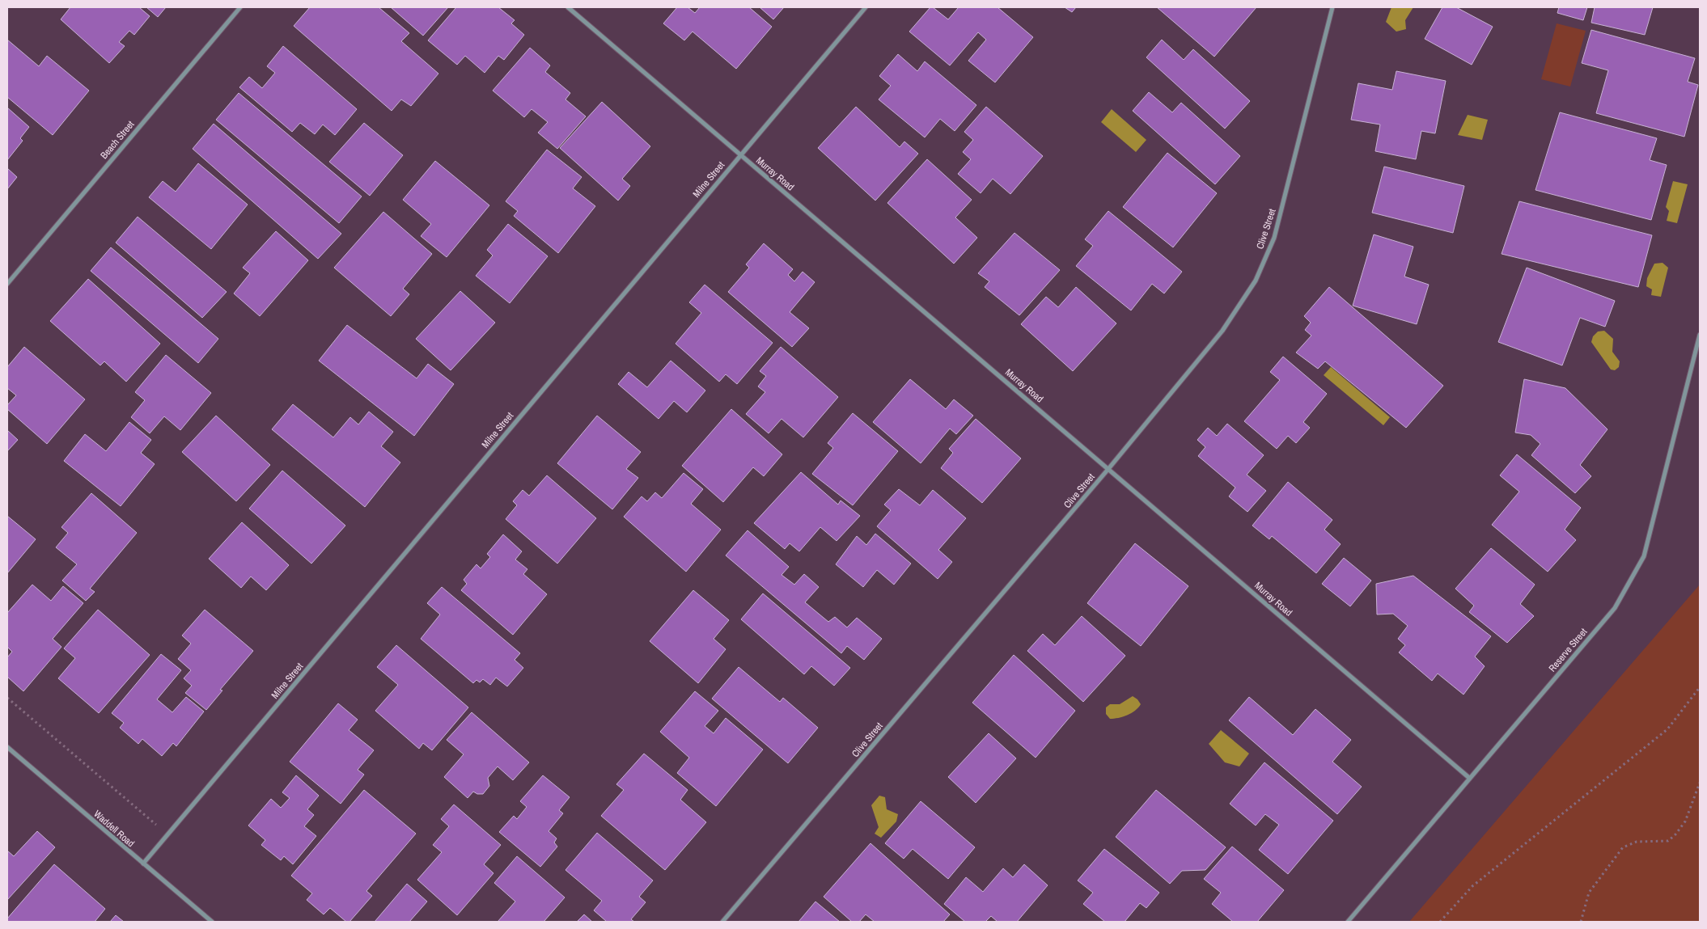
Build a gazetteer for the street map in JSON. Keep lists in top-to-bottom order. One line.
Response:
{"streets":{"street":["Beach Street","Murray Road","Milne Street","Clive Street","Reserve Street","Waddell Road"]},"crossings":[["Murray Road","Milne Street"],["Murray Road","Clive Street"],["Murray Road","Reserve Street"],["Milne Street","Waddell Road"]]}
